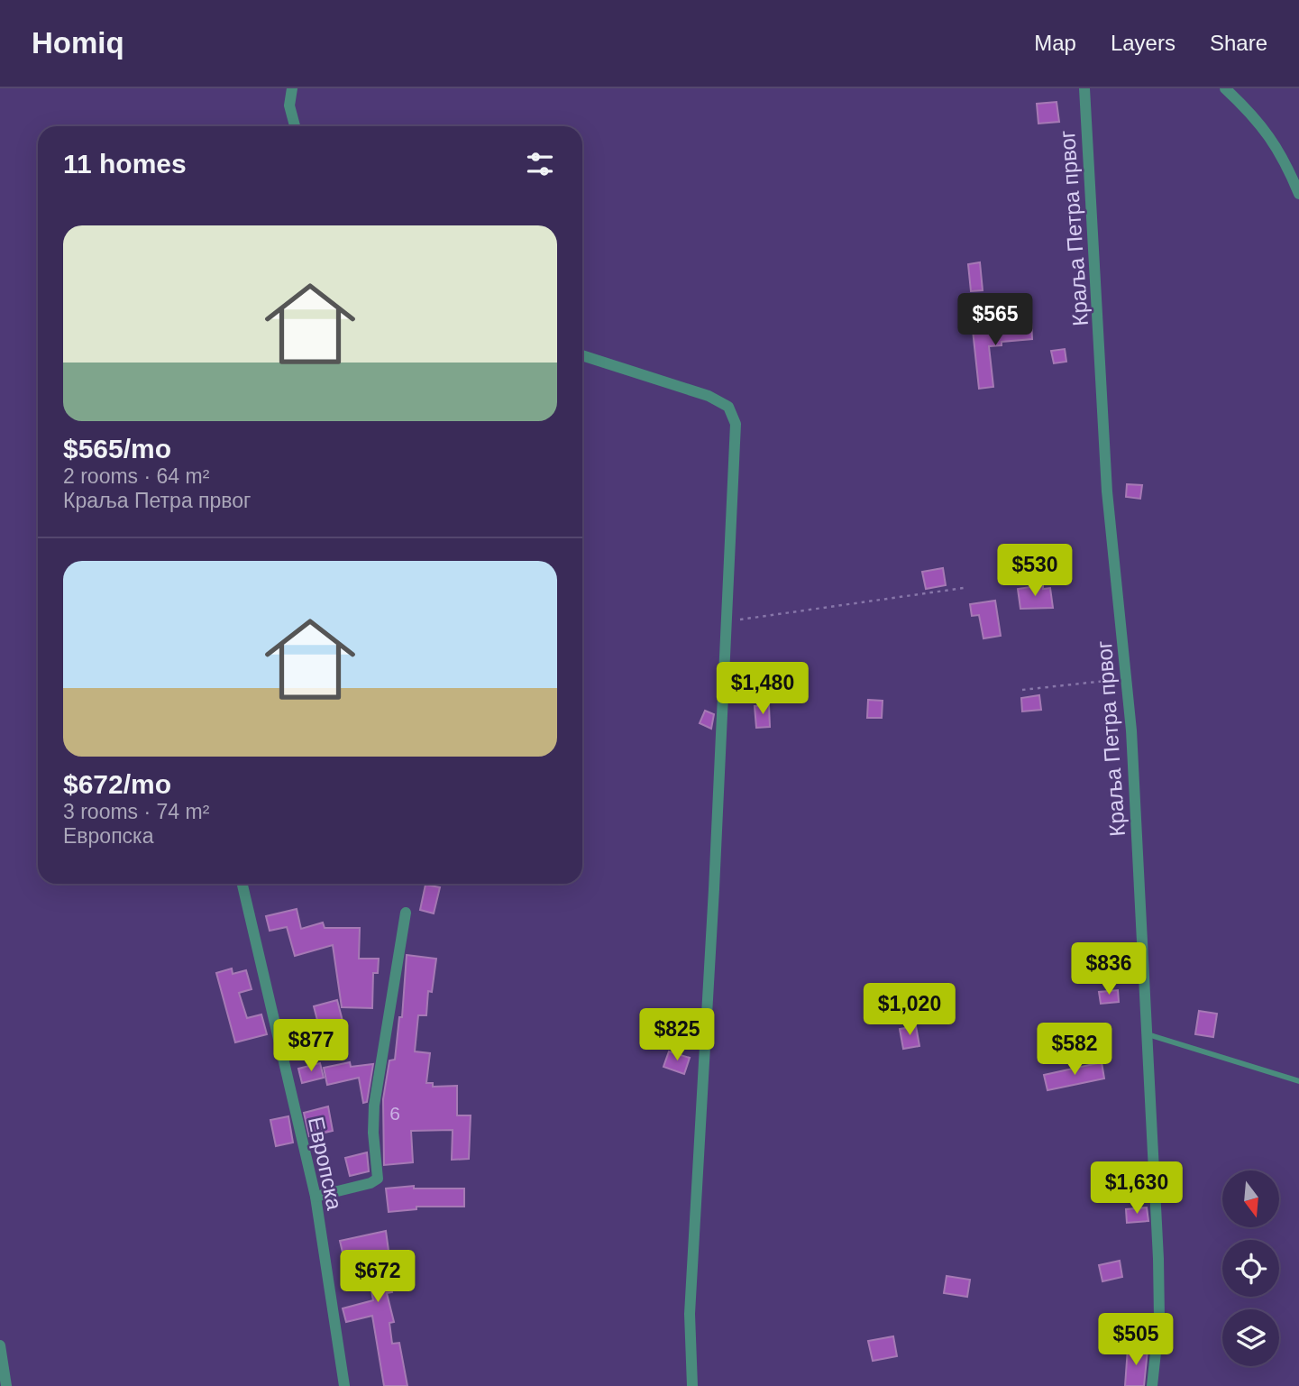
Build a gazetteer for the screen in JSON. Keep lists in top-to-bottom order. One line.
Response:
{"streets":{"street":["Краља Петра првог","Европска"]},"house_numbers":["6"],"north":"bottom","page":{"header":"Homiq","nav":["Map","Layers","Share"],"heading":"11 homes","list":[{"name":"$565/mo","note":"2 rooms · 64 m² · Краља Петра првог"},{"name":"$672/mo","note":"3 rooms · 74 m² · Европска"}],"price":["$565","$530","$1,480","$836","$1,020","$825","$877","$582","$1,630","$672","$505"]}}
